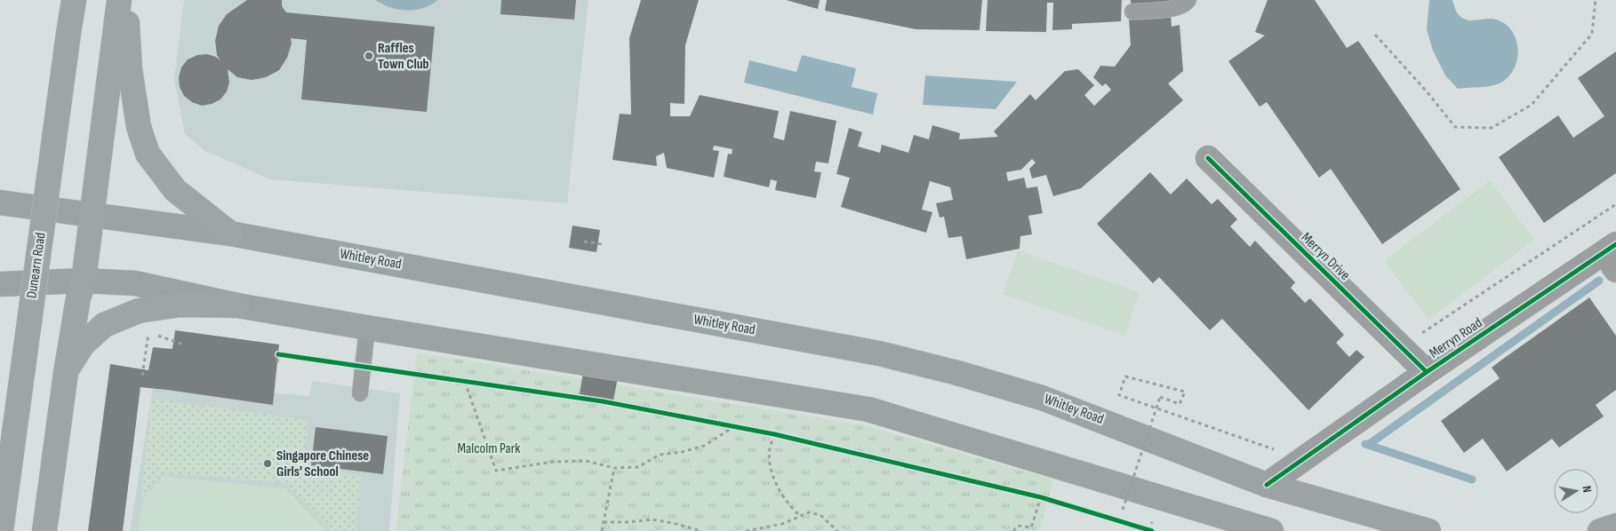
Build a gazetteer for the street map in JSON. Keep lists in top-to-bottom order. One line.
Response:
{"streets":{"highway":["Dunearn Road"],"main road":["Whitley Road"],"street":["Merryn Drive","Merryn Road"]},"crossings":[["Merryn Drive","Merryn Road"],["Whitley Road","Merryn Road"]],"parks":["Malcolm Park"],"places":["Raffles Town Club","Singapore Chinese Girls' School"],"north":"right"}
